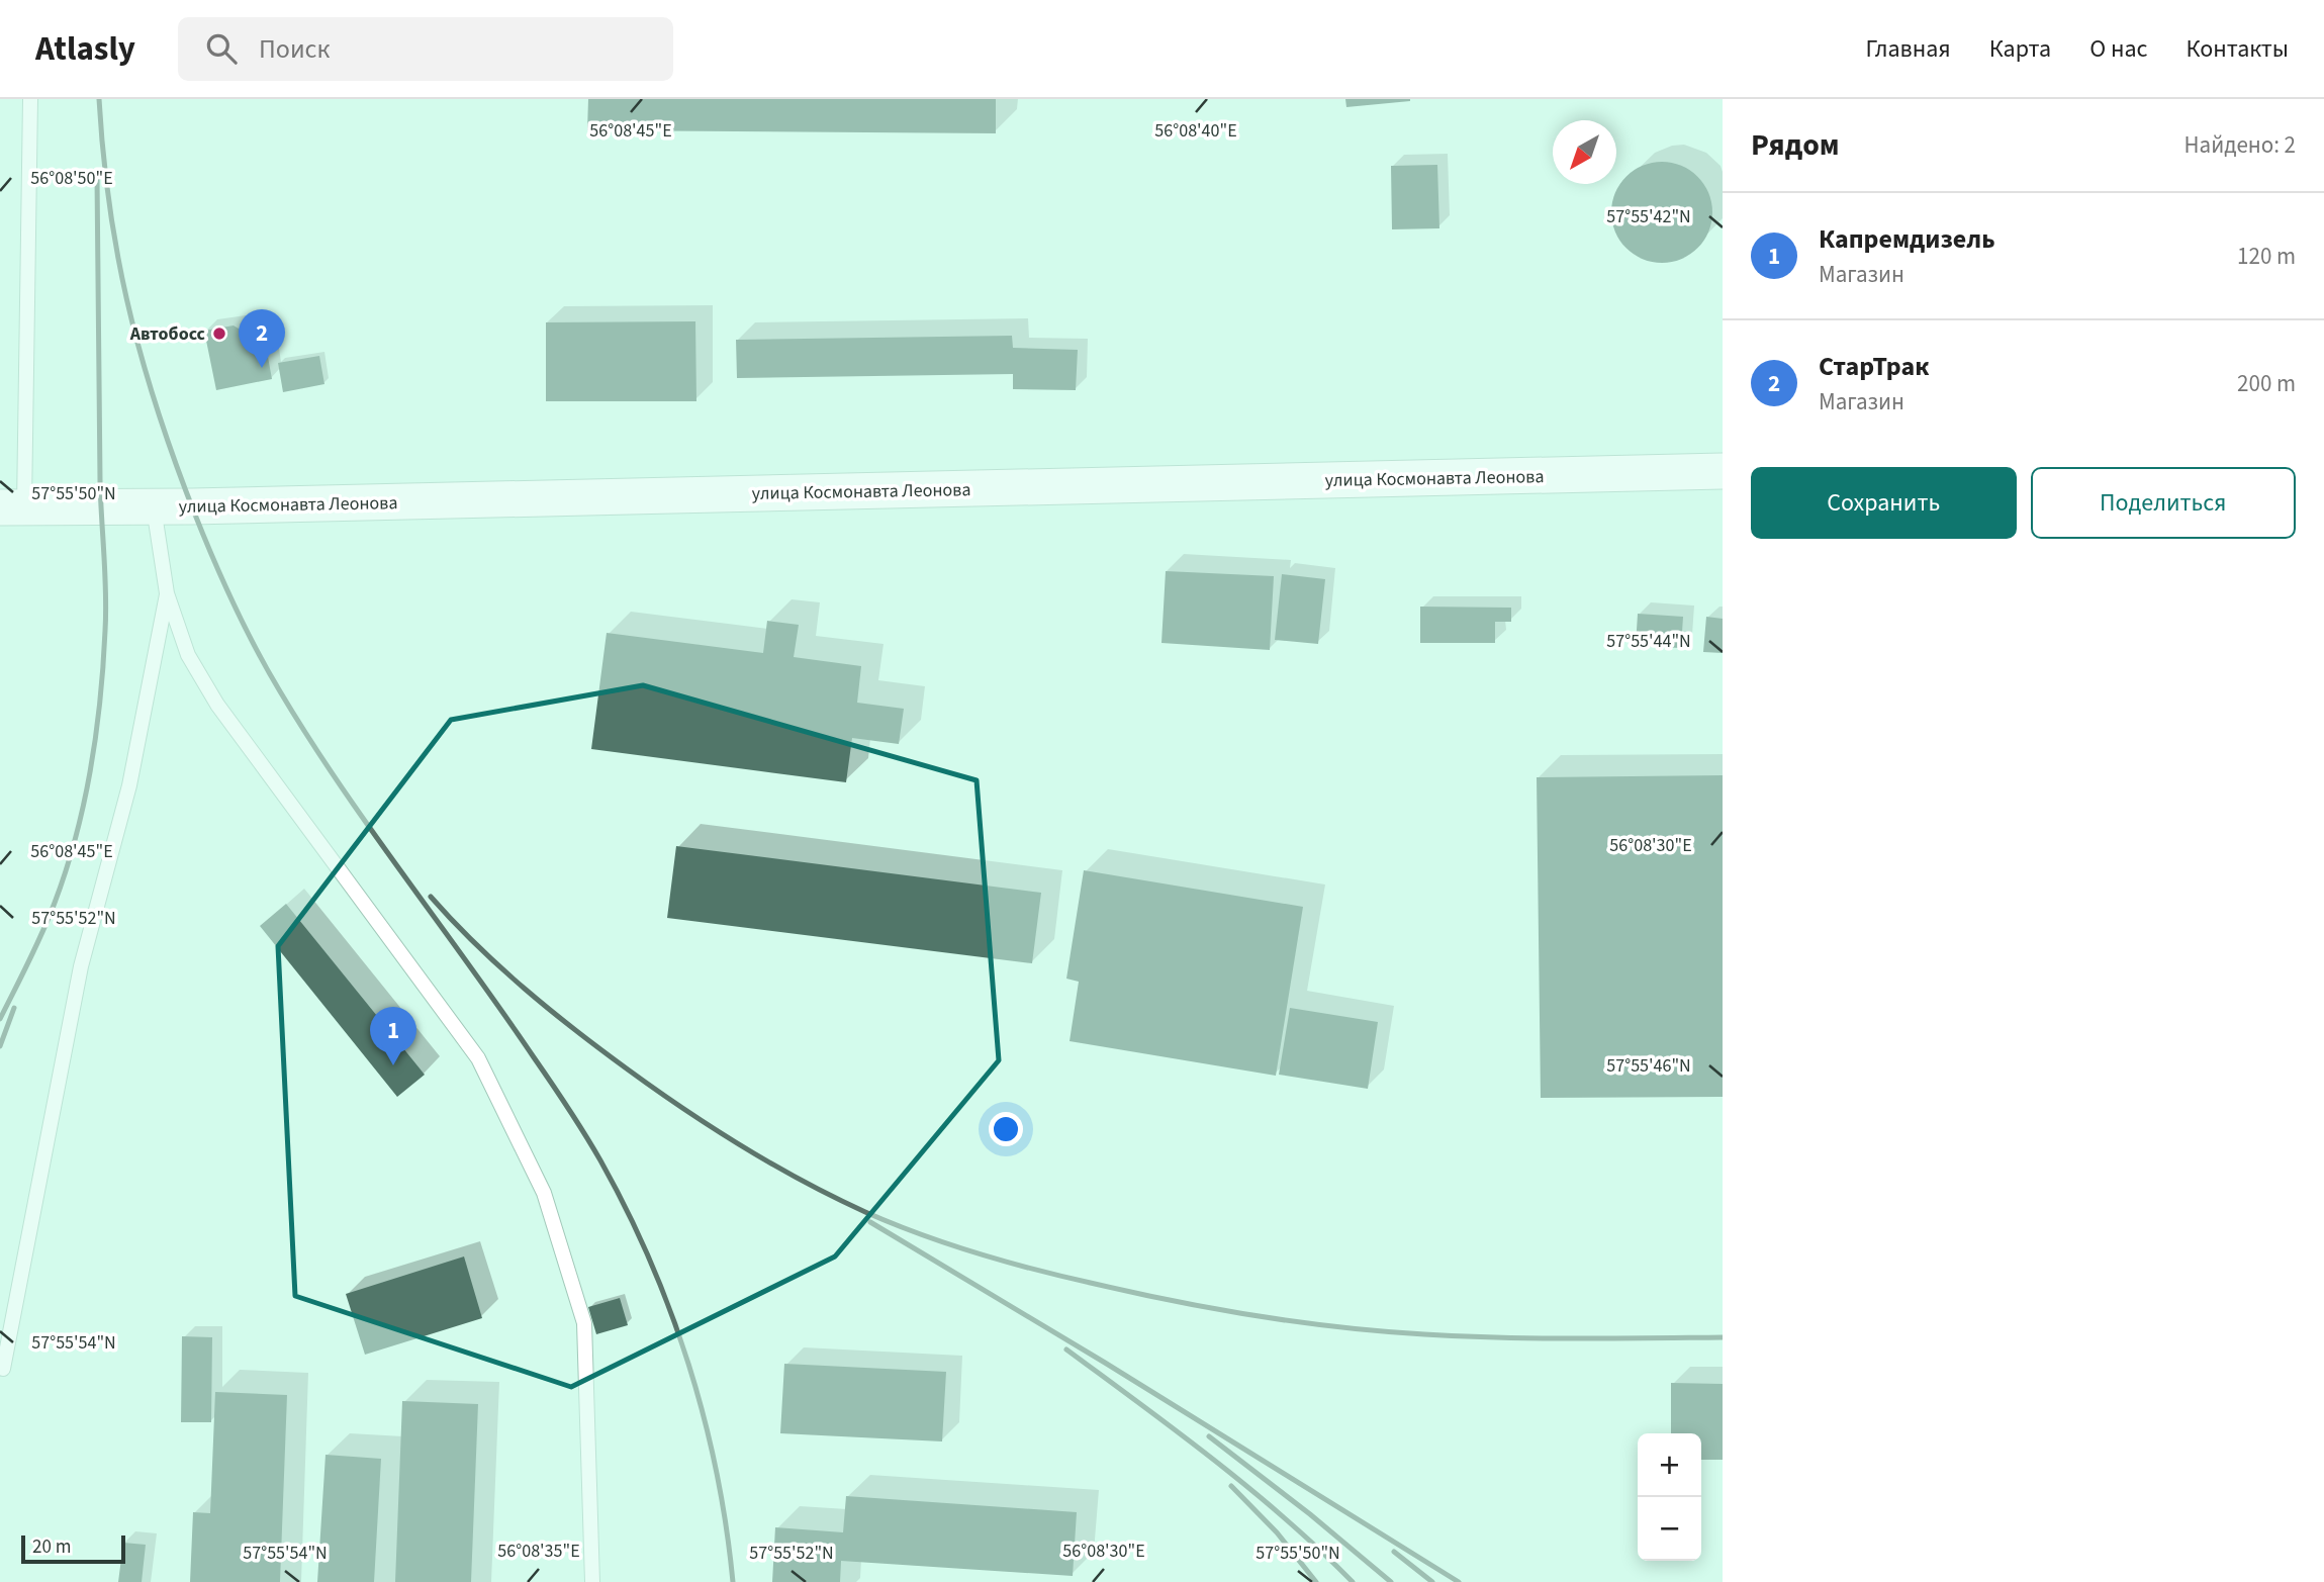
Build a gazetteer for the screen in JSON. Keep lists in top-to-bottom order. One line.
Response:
{"streets":{"street":["улица Космонавта Леонова"]},"places":["Автобосс"],"scale_bar":"20 m","north":"bottom left","page":{"header":"Atlasly","search":"Поиск","nav":["Главная","Карта","О нас","Контакты"],"heading":["Рядом","Найдено: 2"],"list":[{"mark":"1","name":"Капремдизель","note":"Магазин","value":"120 m"},{"mark":"2","name":"СтарТрак","note":"Магазин","value":"200 m"}],"pins":["2","1"],"buttons":["Сохранить","Поделиться"],"map_buttons":["+","−"],"scale":"20 m"},"coordinates":["56°08'45\"E","56°08'40\"E","56°08'50\"E","57°55'42\"N","57°55'50\"N","57°55'44\"N","56°08'30\"E","57°55'52\"N","57°55'46\"N","57°55'54\"N","56°08'35\"E"]}
